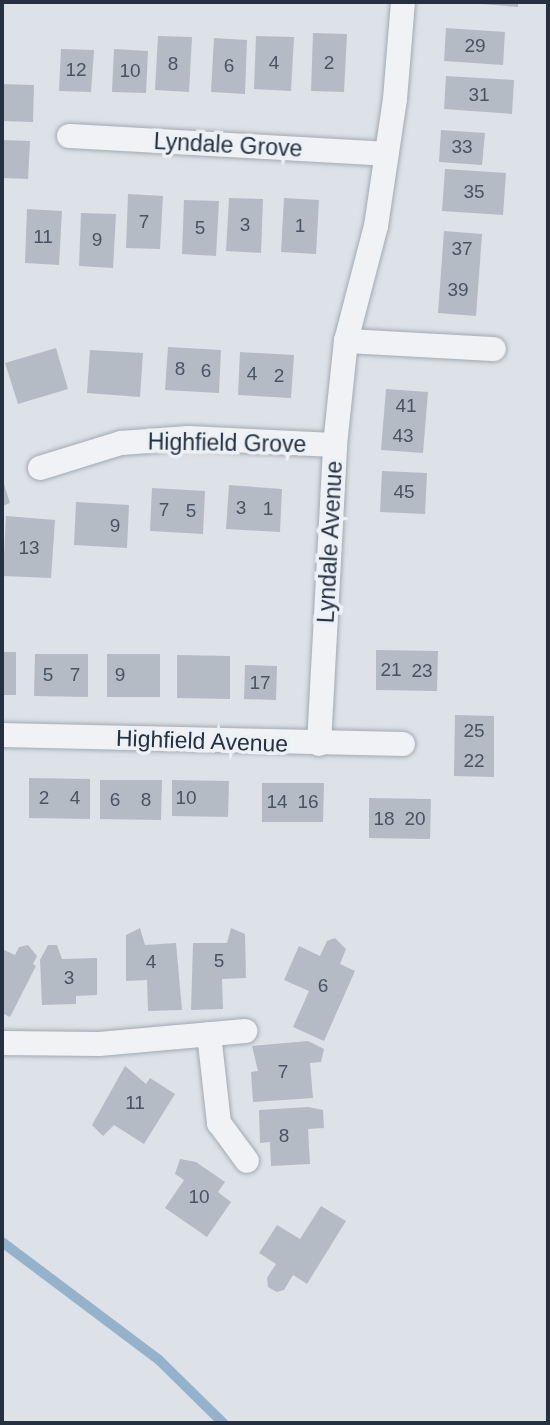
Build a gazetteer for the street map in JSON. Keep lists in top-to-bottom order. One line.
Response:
{"streets":{"street":["Lyndale Grove","Highfield Grove","Lyndale Avenue","Highfield Avenue"]},"crossings":[["Lyndale Grove","Lyndale Avenue"],["Highfield Grove","Lyndale Avenue"],["Lyndale Avenue","Highfield Avenue"]],"house_numbers":["29","4","2","8","6","12","10","31","33","35","7","3","1","5","11","9","37","39","8","6","4","2","41","43","45","3","1","7","5","9","13","21","23","5","7","9","17","25","22","2","4","10","6","8","14","16","18","20","5","4","3","6","7","11","8","10"]}
